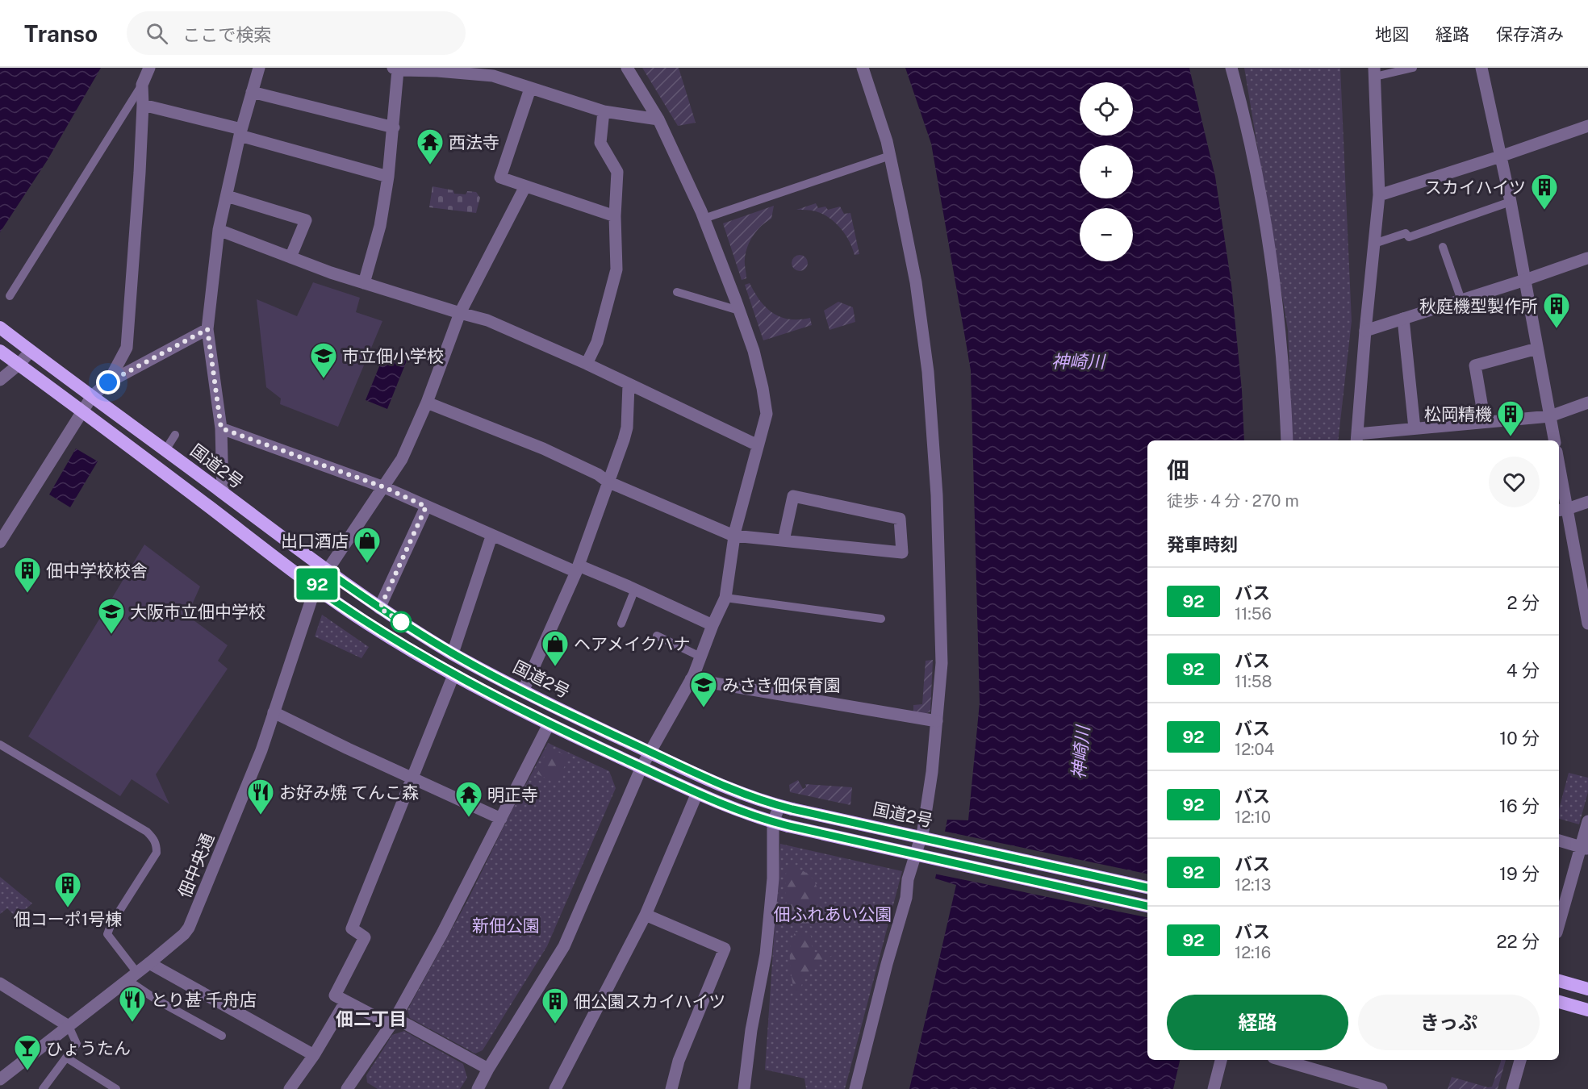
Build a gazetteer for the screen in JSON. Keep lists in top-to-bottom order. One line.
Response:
{"streets":{"highway":["国道2号"],"street":["佃中央通"]},"crossings":[["国道2号","佃中央通"]],"districts":["佃二丁目"],"water":["神崎川"],"parks":["佃ふれあい公園","新佃公園"],"places":{"temple":["西法寺","明正寺"],"building":["スカイハイツ","秋庭機型製作所","松岡精機","佃中学校校舎","佃コーポ1号棟","佃公園スカイハイツ"],"school or university":["市立佃小学校","大阪市立佃中学校","みさき佃保育園"],"shop":["出口酒店","ヘアメイクハナ"],"restaurant":["お好み焼 てんこ森","とり甚 千舟店"],"bar":["ひょうたん"]},"lines":["bus line 92"],"page":{"header":"Transo","search":"ここで検索","nav":["地図","経路","保存済み"],"on_map":"92","map_buttons":["+","−"],"heading":[["佃","徒歩 · 4 分 · 270 m"],"発車時刻"],"list":[{"mark":"92","name":"バス","note":"11:56","value":"2 分"},{"mark":"92","name":"バス","note":"11:58","value":"4 分"},{"mark":"92","name":"バス","note":"12:04","value":"10 分"},{"mark":"92","name":"バス","note":"12:10","value":"16 分"},{"mark":"92","name":"バス","note":"12:13","value":"19 分"},{"mark":"92","name":"バス","note":"12:16","value":"22 分"}],"buttons":["経路","きっぷ"]}}
